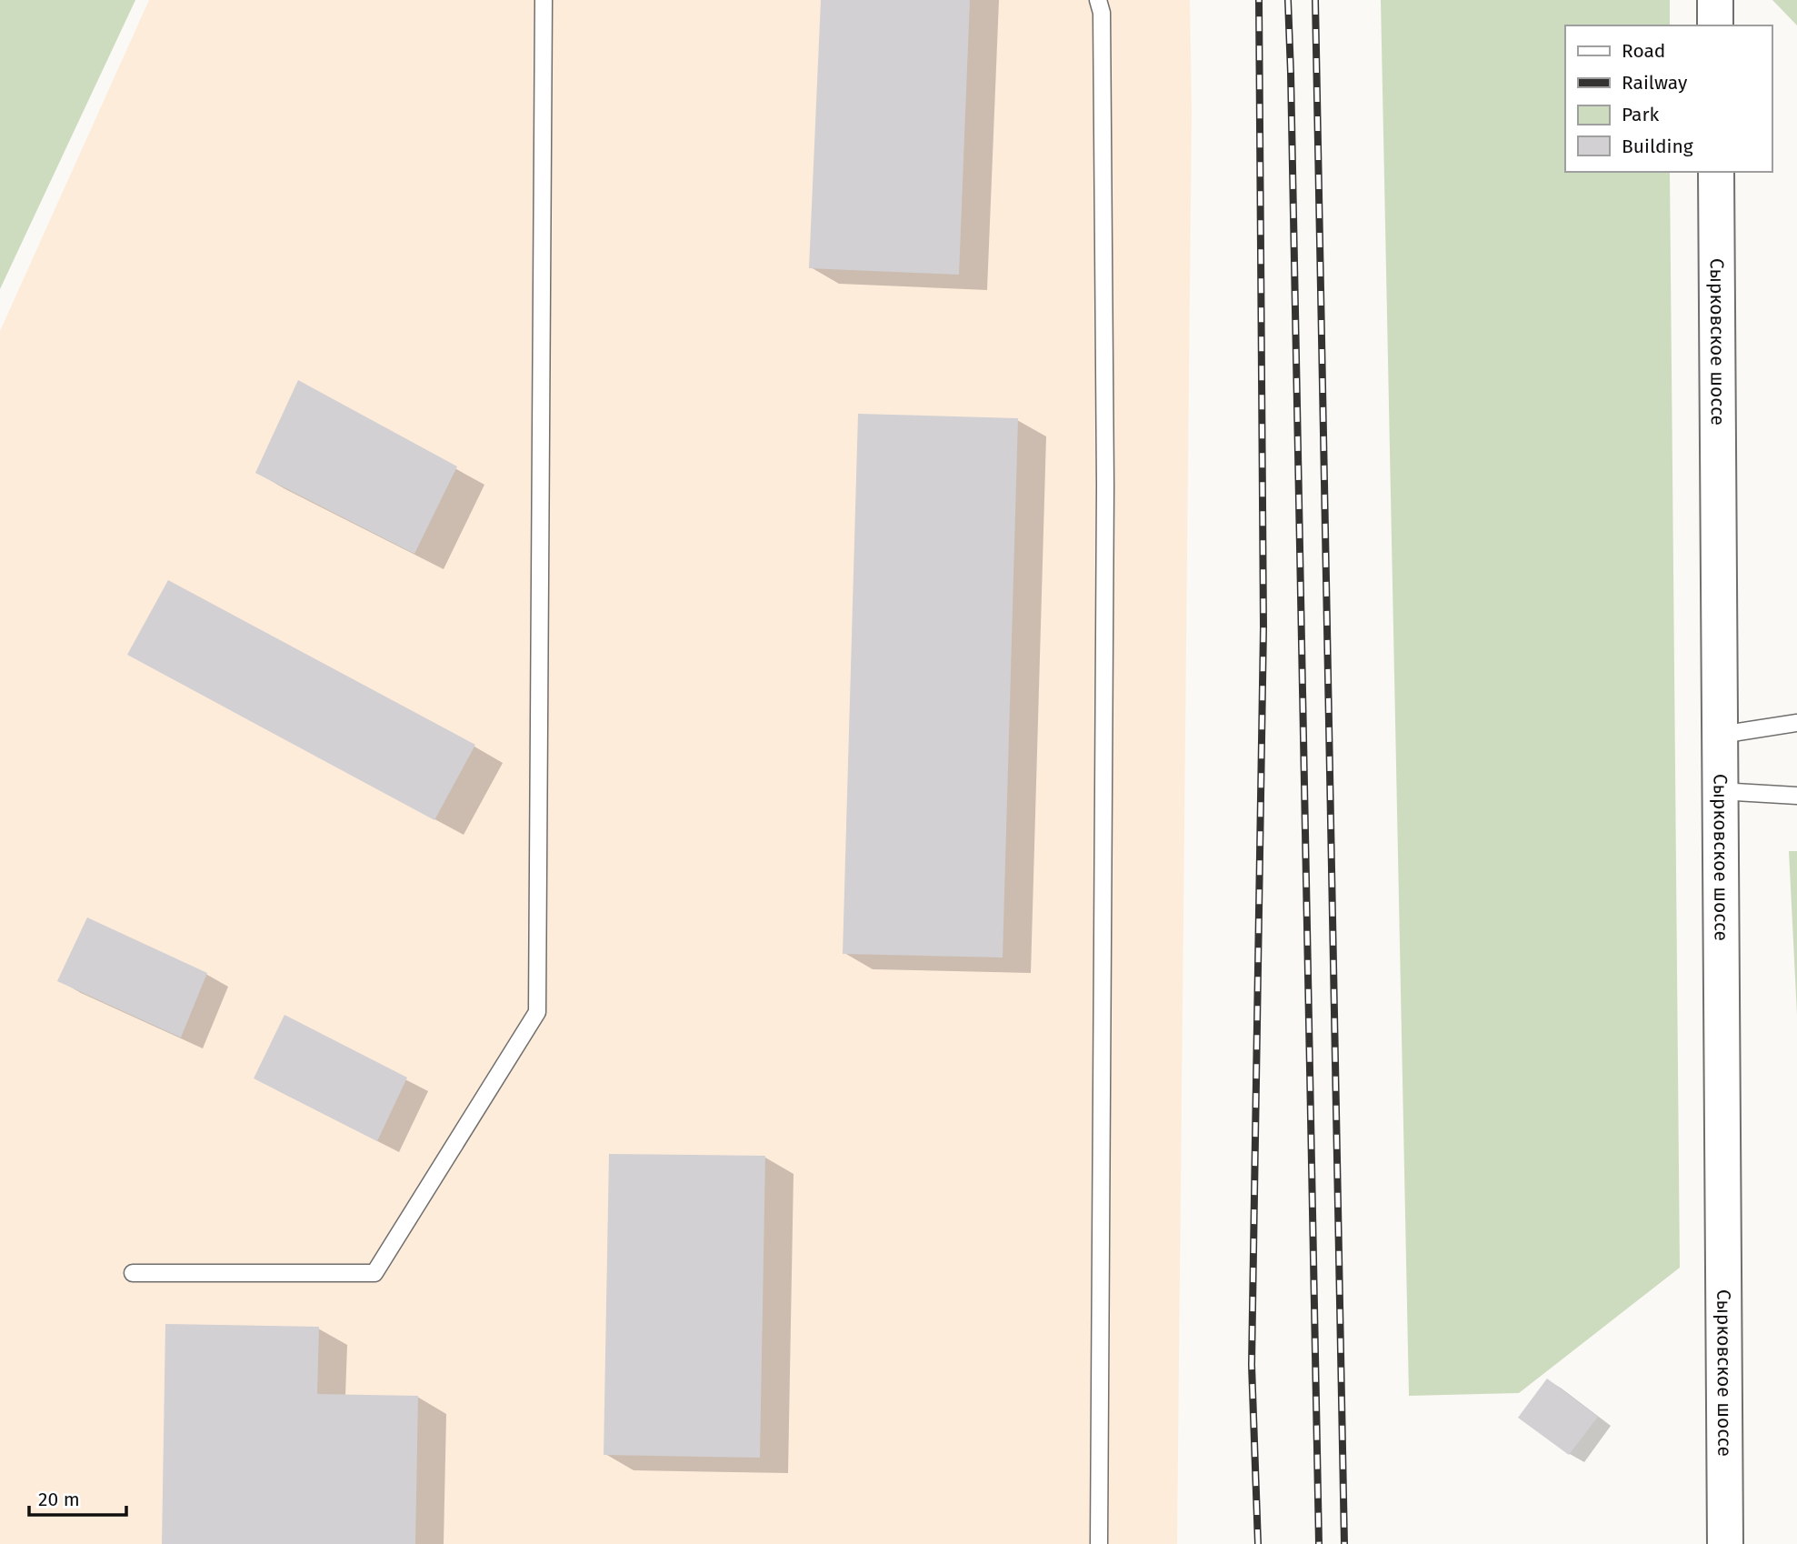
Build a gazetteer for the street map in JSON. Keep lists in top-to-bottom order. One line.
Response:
{"streets":{"main road":["Сырковское шоссе"]},"legend":["Road","Railway","Park","Building"],"scale_bar":"20 m"}
